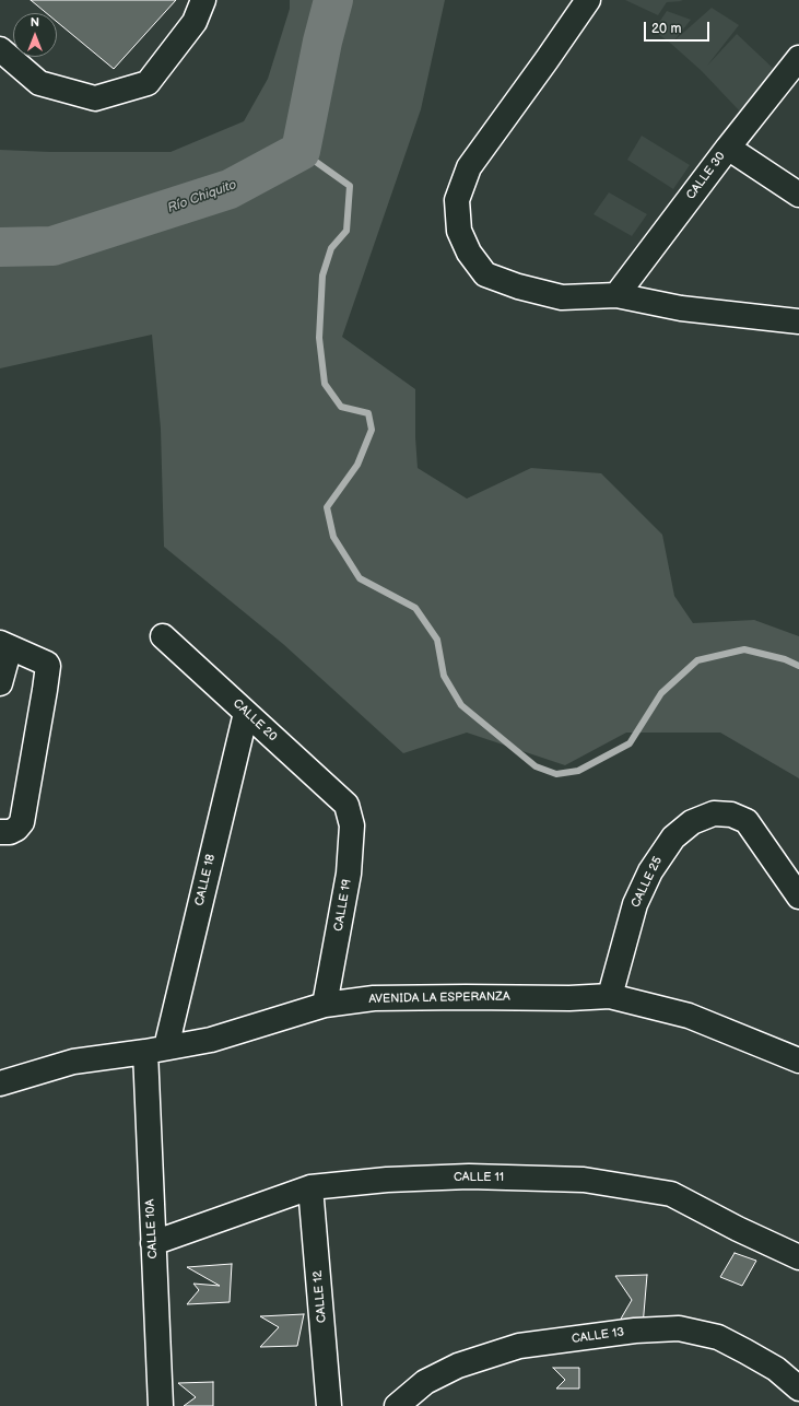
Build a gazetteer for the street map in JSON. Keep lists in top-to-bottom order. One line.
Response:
{"streets":{"street":["CALLE 30","CALLE 20","CALLE 18","CALLE 25","CALLE 19","AVENIDA LA ESPERANZA","CALLE 11","CALLE 10A","CALLE 12","CALLE 13"]},"crossings":[["CALLE 20","CALLE 18"],["CALLE 20","CALLE 19"],["CALLE 18","AVENIDA LA ESPERANZA"],["CALLE 18","CALLE 10A"],["CALLE 25","AVENIDA LA ESPERANZA"],["CALLE 19","AVENIDA LA ESPERANZA"],["AVENIDA LA ESPERANZA","CALLE 10A"],["CALLE 11","CALLE 10A"],["CALLE 11","CALLE 12"]],"water":["Río Chiquito"],"scale_bar":"20 m","north":"top"}
